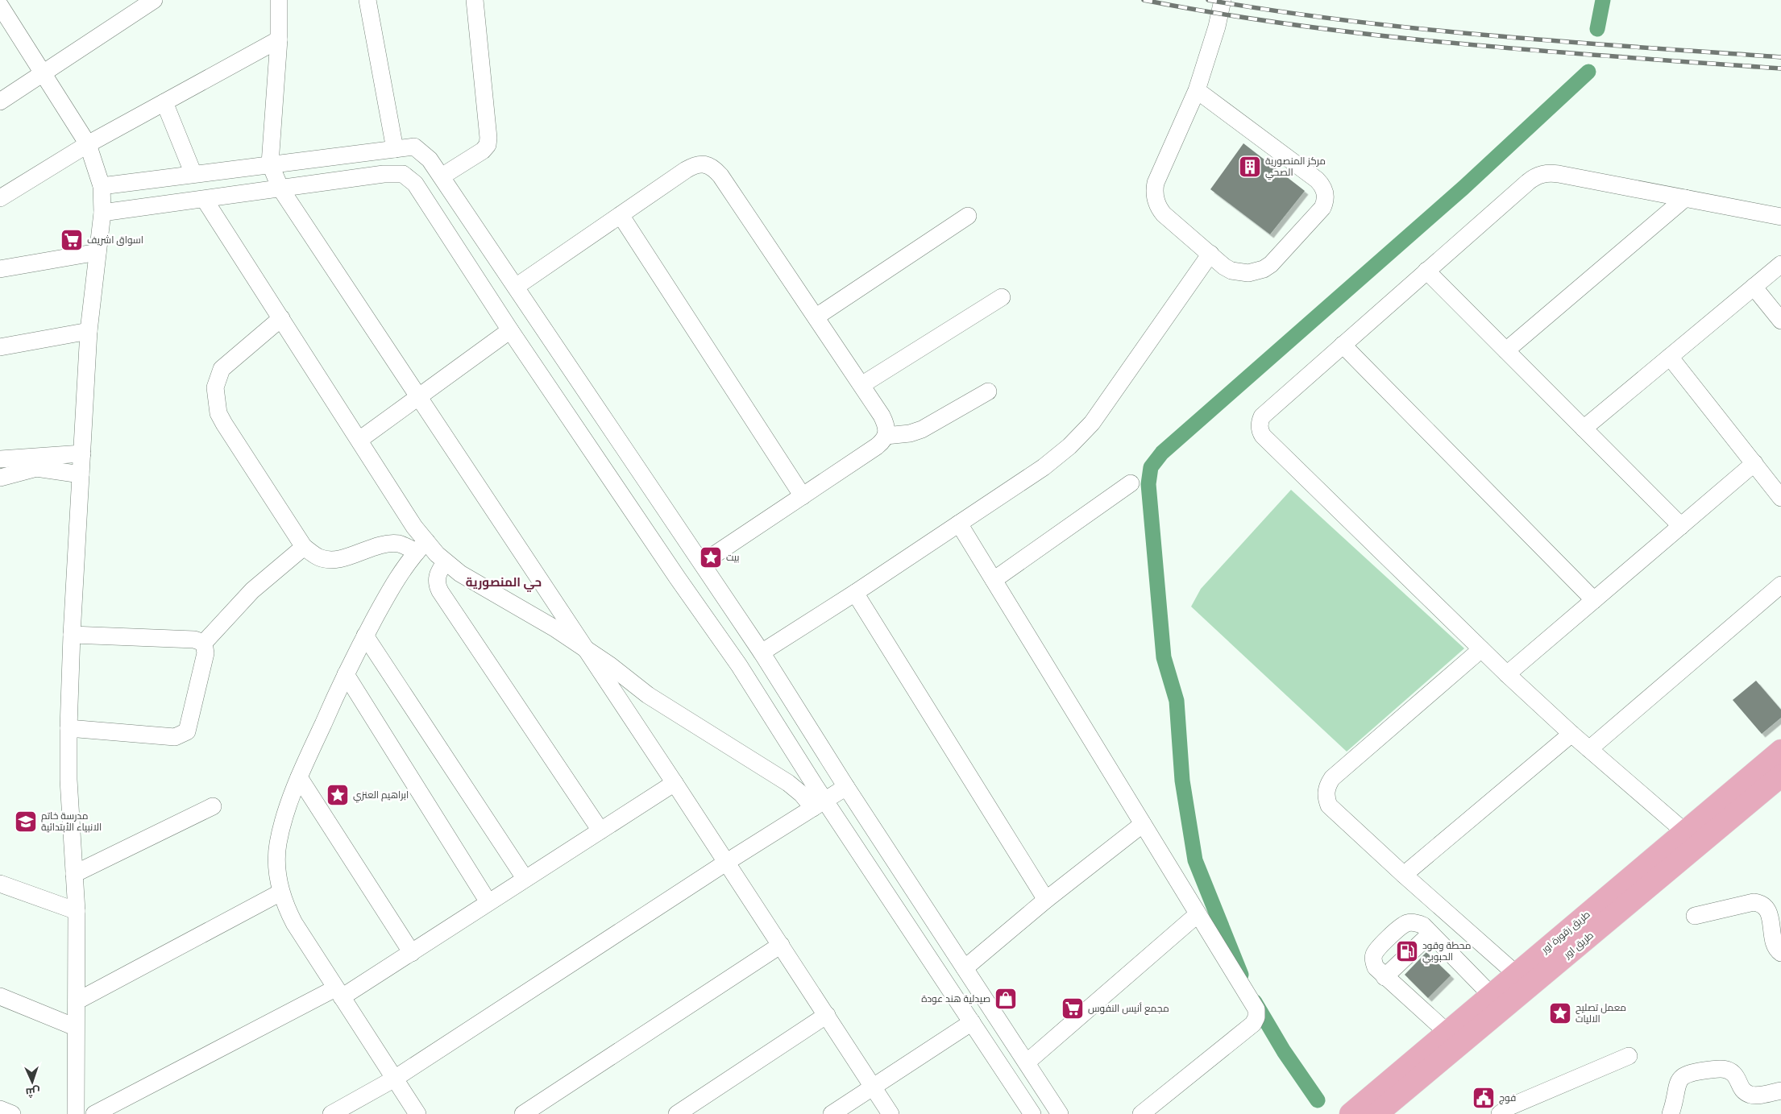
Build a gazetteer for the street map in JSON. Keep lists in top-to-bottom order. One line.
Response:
{"streets":{"main road":["طريق زقورة اور","طريق اور"]},"districts":["حي المنصورية"],"places":{"building":["مركز المنصورية الصحي"],"supermarket":["اسواق اشريف","مجمع أنيس النفوس"],"place":["بيت","ابراهيم العنزي","معمل تصليح الاليات"],"school or university":["مدرسة خاتم الانبياء الأبتدائية"],"fuel station":["محطة وقود الحبوبي"],"shop":["صيدلية هند عودة"],"public building":["فوج"]},"north":"bottom"}
